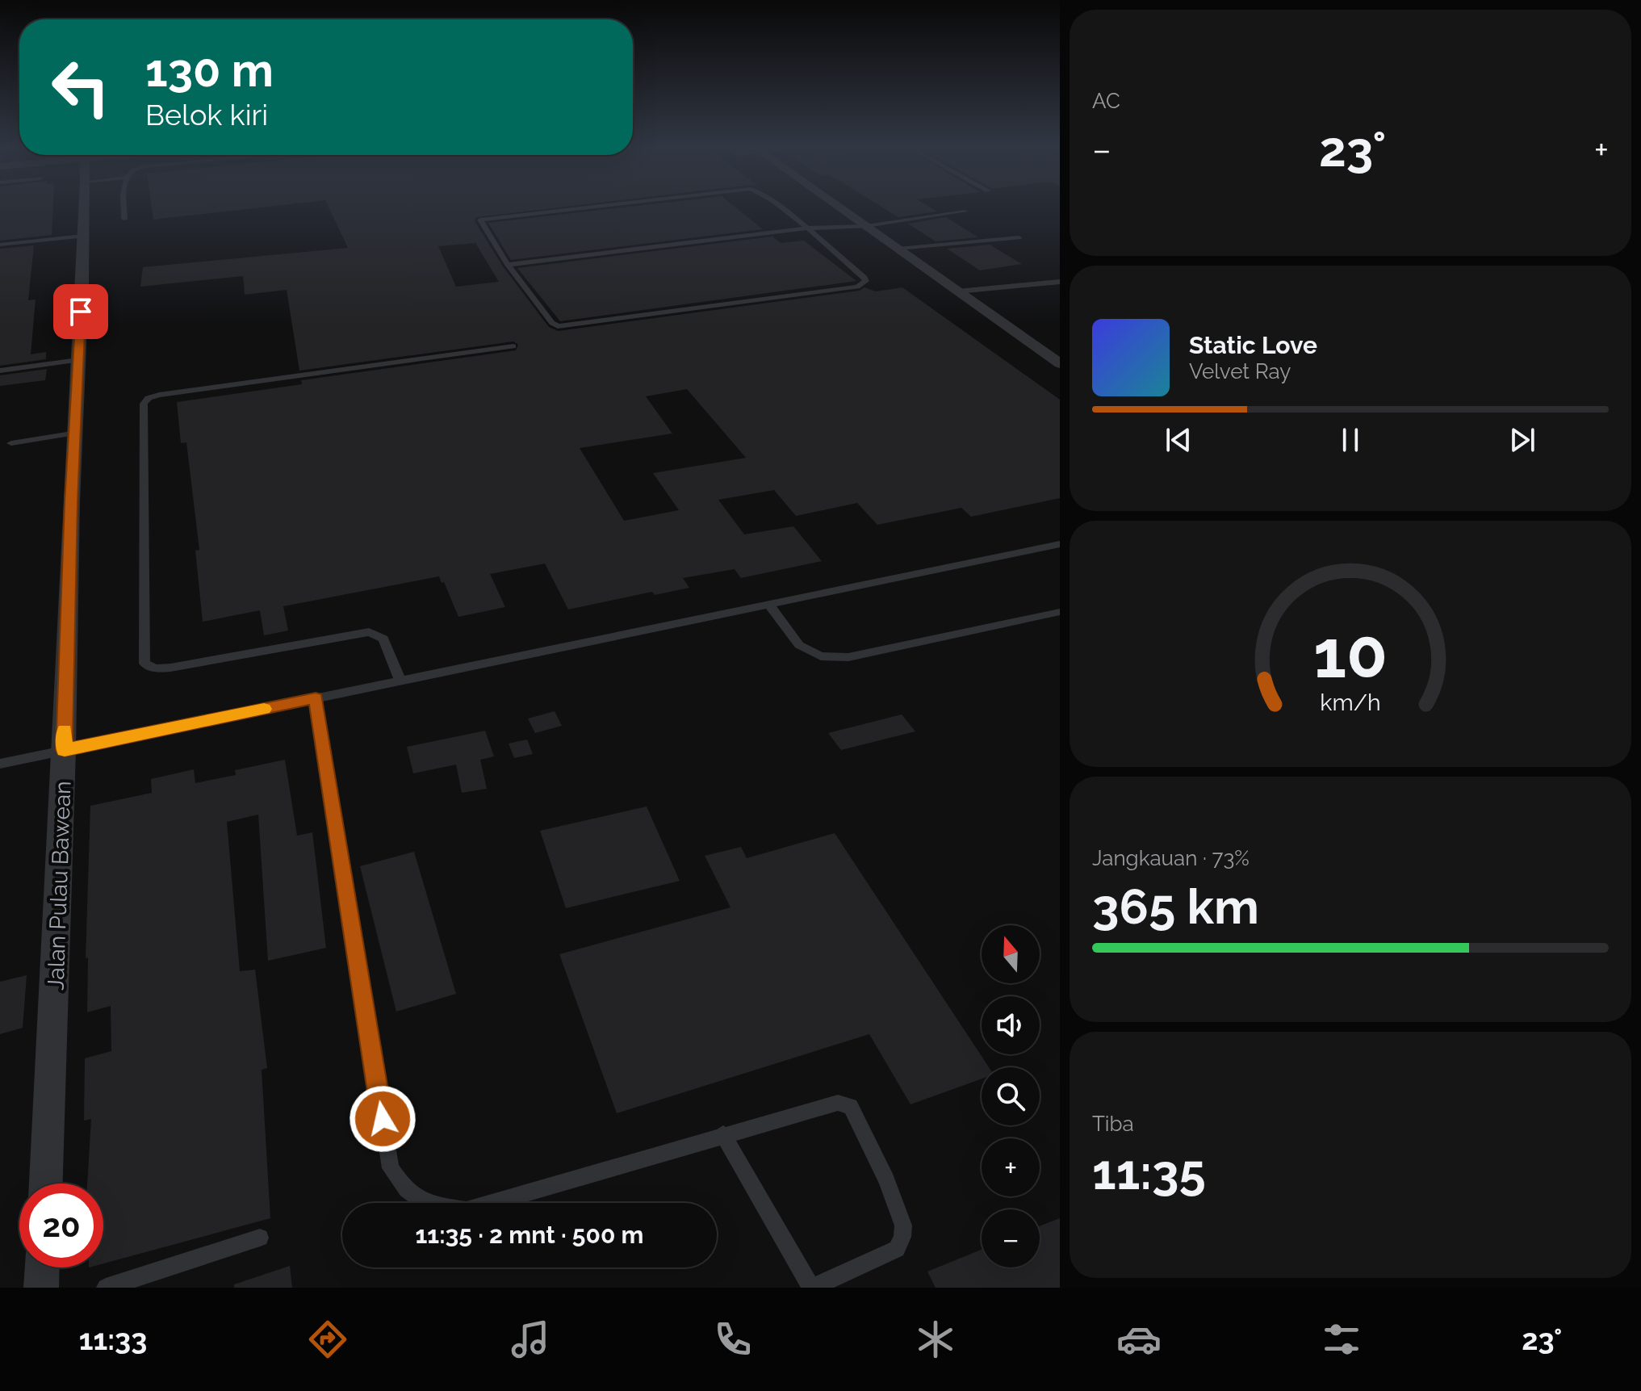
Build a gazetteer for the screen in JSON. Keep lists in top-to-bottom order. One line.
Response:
{"streets":{"street":["Jalan Pulau Bawean"]},"north":"top","page":{"tile":["AC",["Jangkauan · 73%","365 km"],["Tiba","11:35"]],"turn":["130 m","Belok kiri"],"heat":["−","23°","+"],"song":["Static Love","Velvet Ray"],"map_buttons":["+","−"],"limit":"20","trip":"11:35 · 2 mnt · 500 m","tabs":["11:33","23°"],"gauge":["10","km/h"]}}
